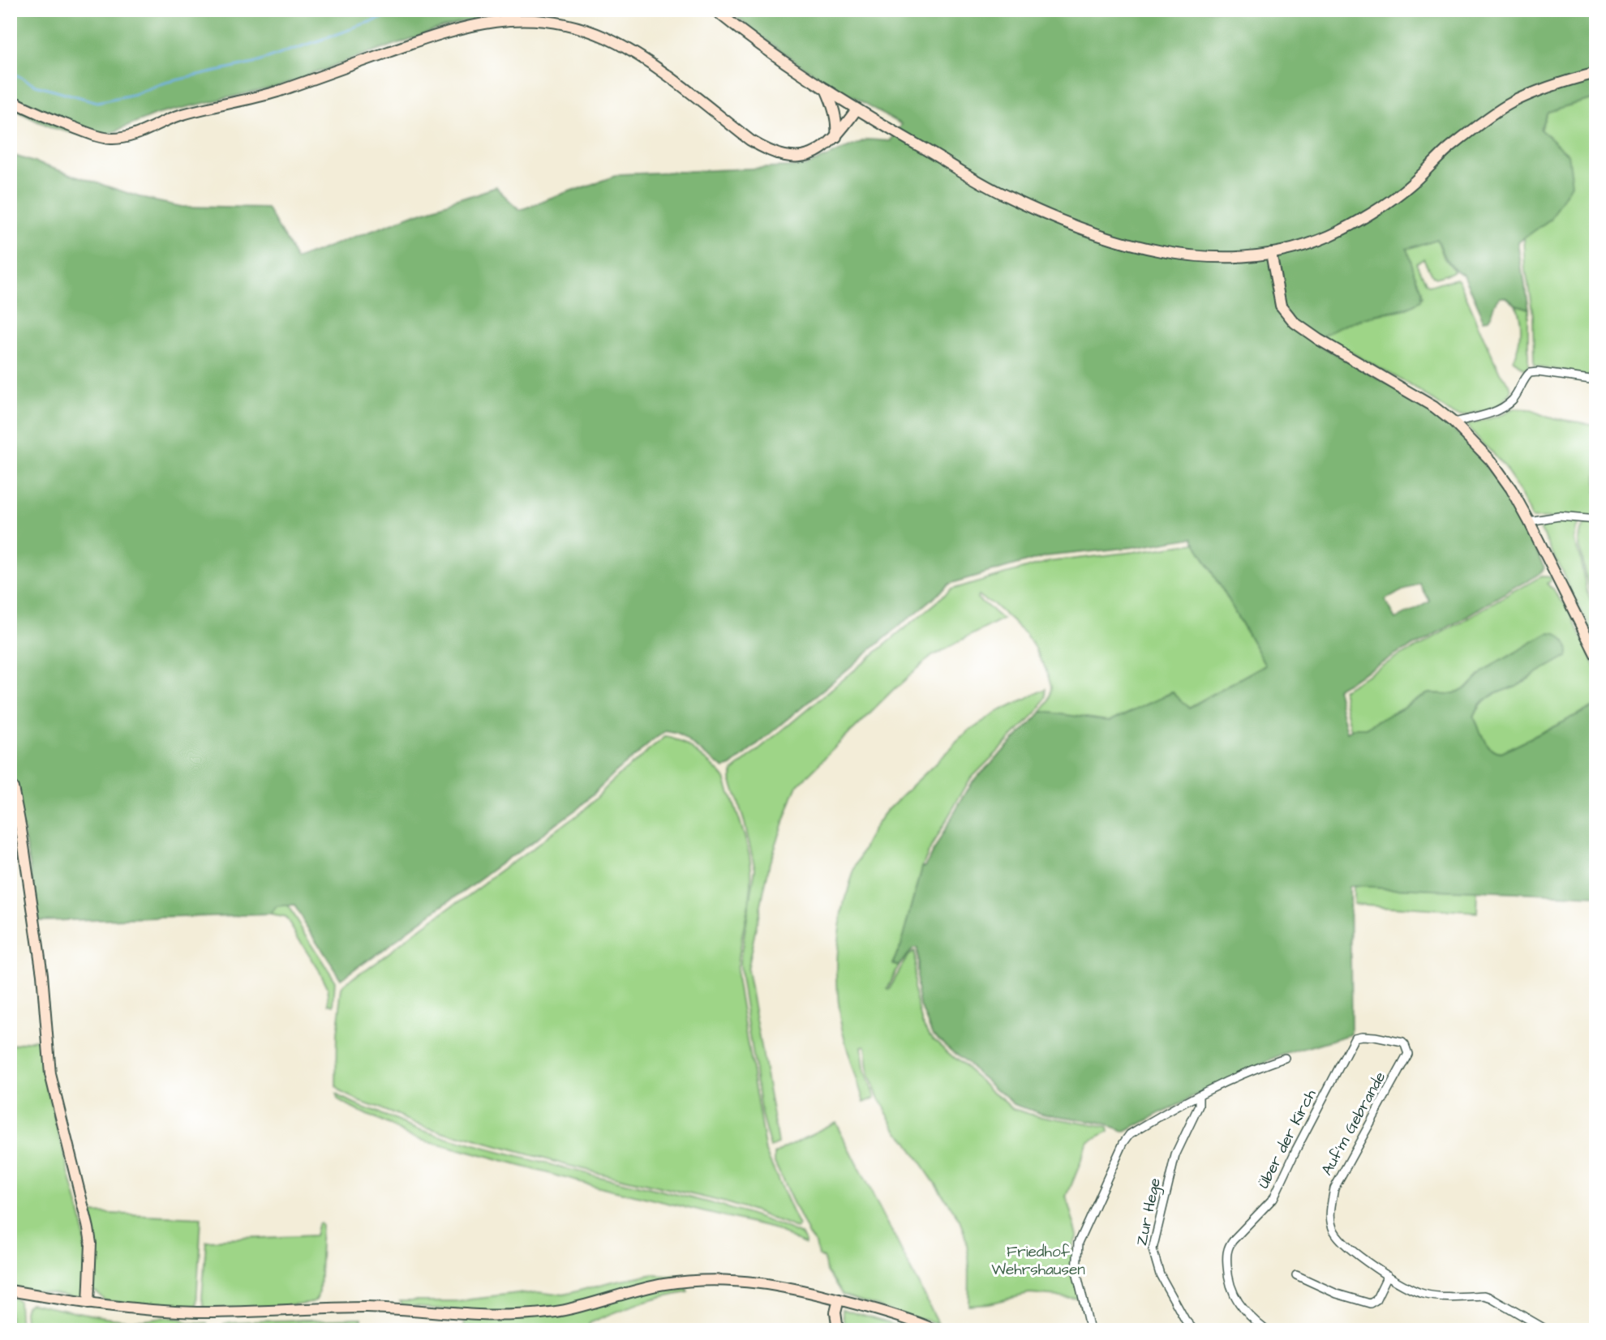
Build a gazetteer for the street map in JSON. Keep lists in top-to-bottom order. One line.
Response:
{"streets":{"street":["Auf'm Gebrande","Über der Kirch","Zur Hege"]},"crossings":[["Auf'm Gebrande","Über der Kirch"]],"parks":["Friedhof Wehrshausen"]}
